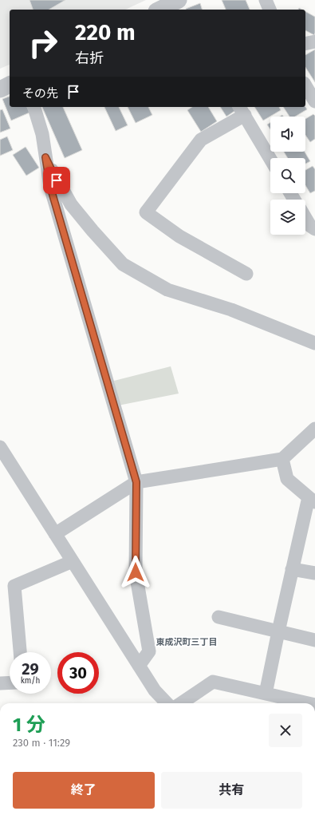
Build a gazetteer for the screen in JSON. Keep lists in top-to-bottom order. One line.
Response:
{"districts":["東成沢町三丁目"],"page":{"turn":["220 m","右折"],"then":"その先","speed":"29 km/h","limit":"30","heading":["1 分","230 m · 11:29"],"buttons":["終了","共有"]}}
